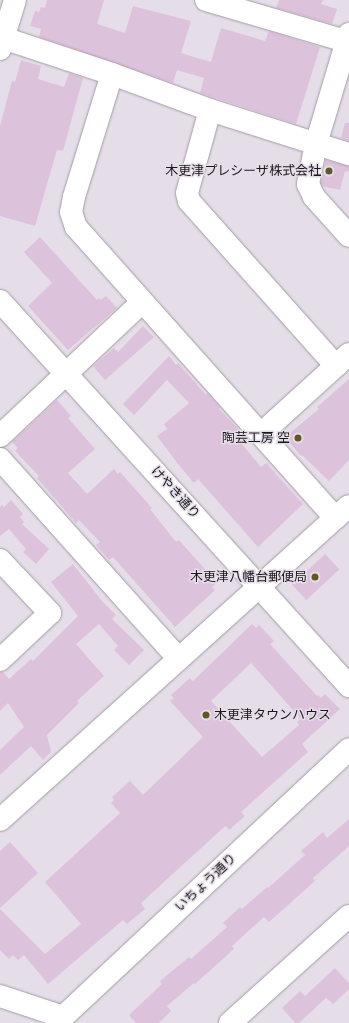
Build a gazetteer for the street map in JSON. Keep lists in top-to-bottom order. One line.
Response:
{"streets":{"street":["けやき通り","いちょう通り"]},"places":["木更津プレシーザ株式会社","陶芸工房 空","木更津八幡台郵便局","木更津タウンハウス"]}
